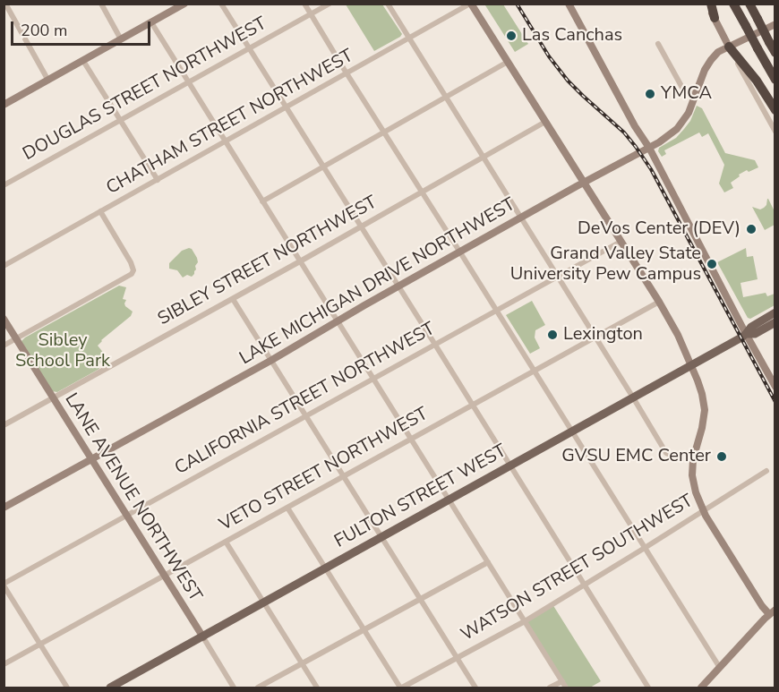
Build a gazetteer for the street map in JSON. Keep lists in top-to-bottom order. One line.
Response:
{"streets":{"main road":["FULTON STREET WEST"],"street":["DOUGLAS STREET NORTHWEST","CHATHAM STREET NORTHWEST","SIBLEY STREET NORTHWEST","LAKE MICHIGAN DRIVE NORTHWEST","CALIFORNIA STREET NORTHWEST","VETO STREET NORTHWEST","LANE AVENUE NORTHWEST","WATSON STREET SOUTHWEST"]},"crossings":[["SIBLEY STREET NORTHWEST","LANE AVENUE NORTHWEST"],["LAKE MICHIGAN DRIVE NORTHWEST","LANE AVENUE NORTHWEST"],["CALIFORNIA STREET NORTHWEST","LANE AVENUE NORTHWEST"],["VETO STREET NORTHWEST","LANE AVENUE NORTHWEST"],["FULTON STREET WEST","LANE AVENUE NORTHWEST"]],"parks":["Sibley School Park"],"places":["Las Canchas","YMCA","DeVos Center (DEV)","Grand Valley State University Pew Campus","Lexington","GVSU EMC Center"],"scale_bar":"200 m"}
